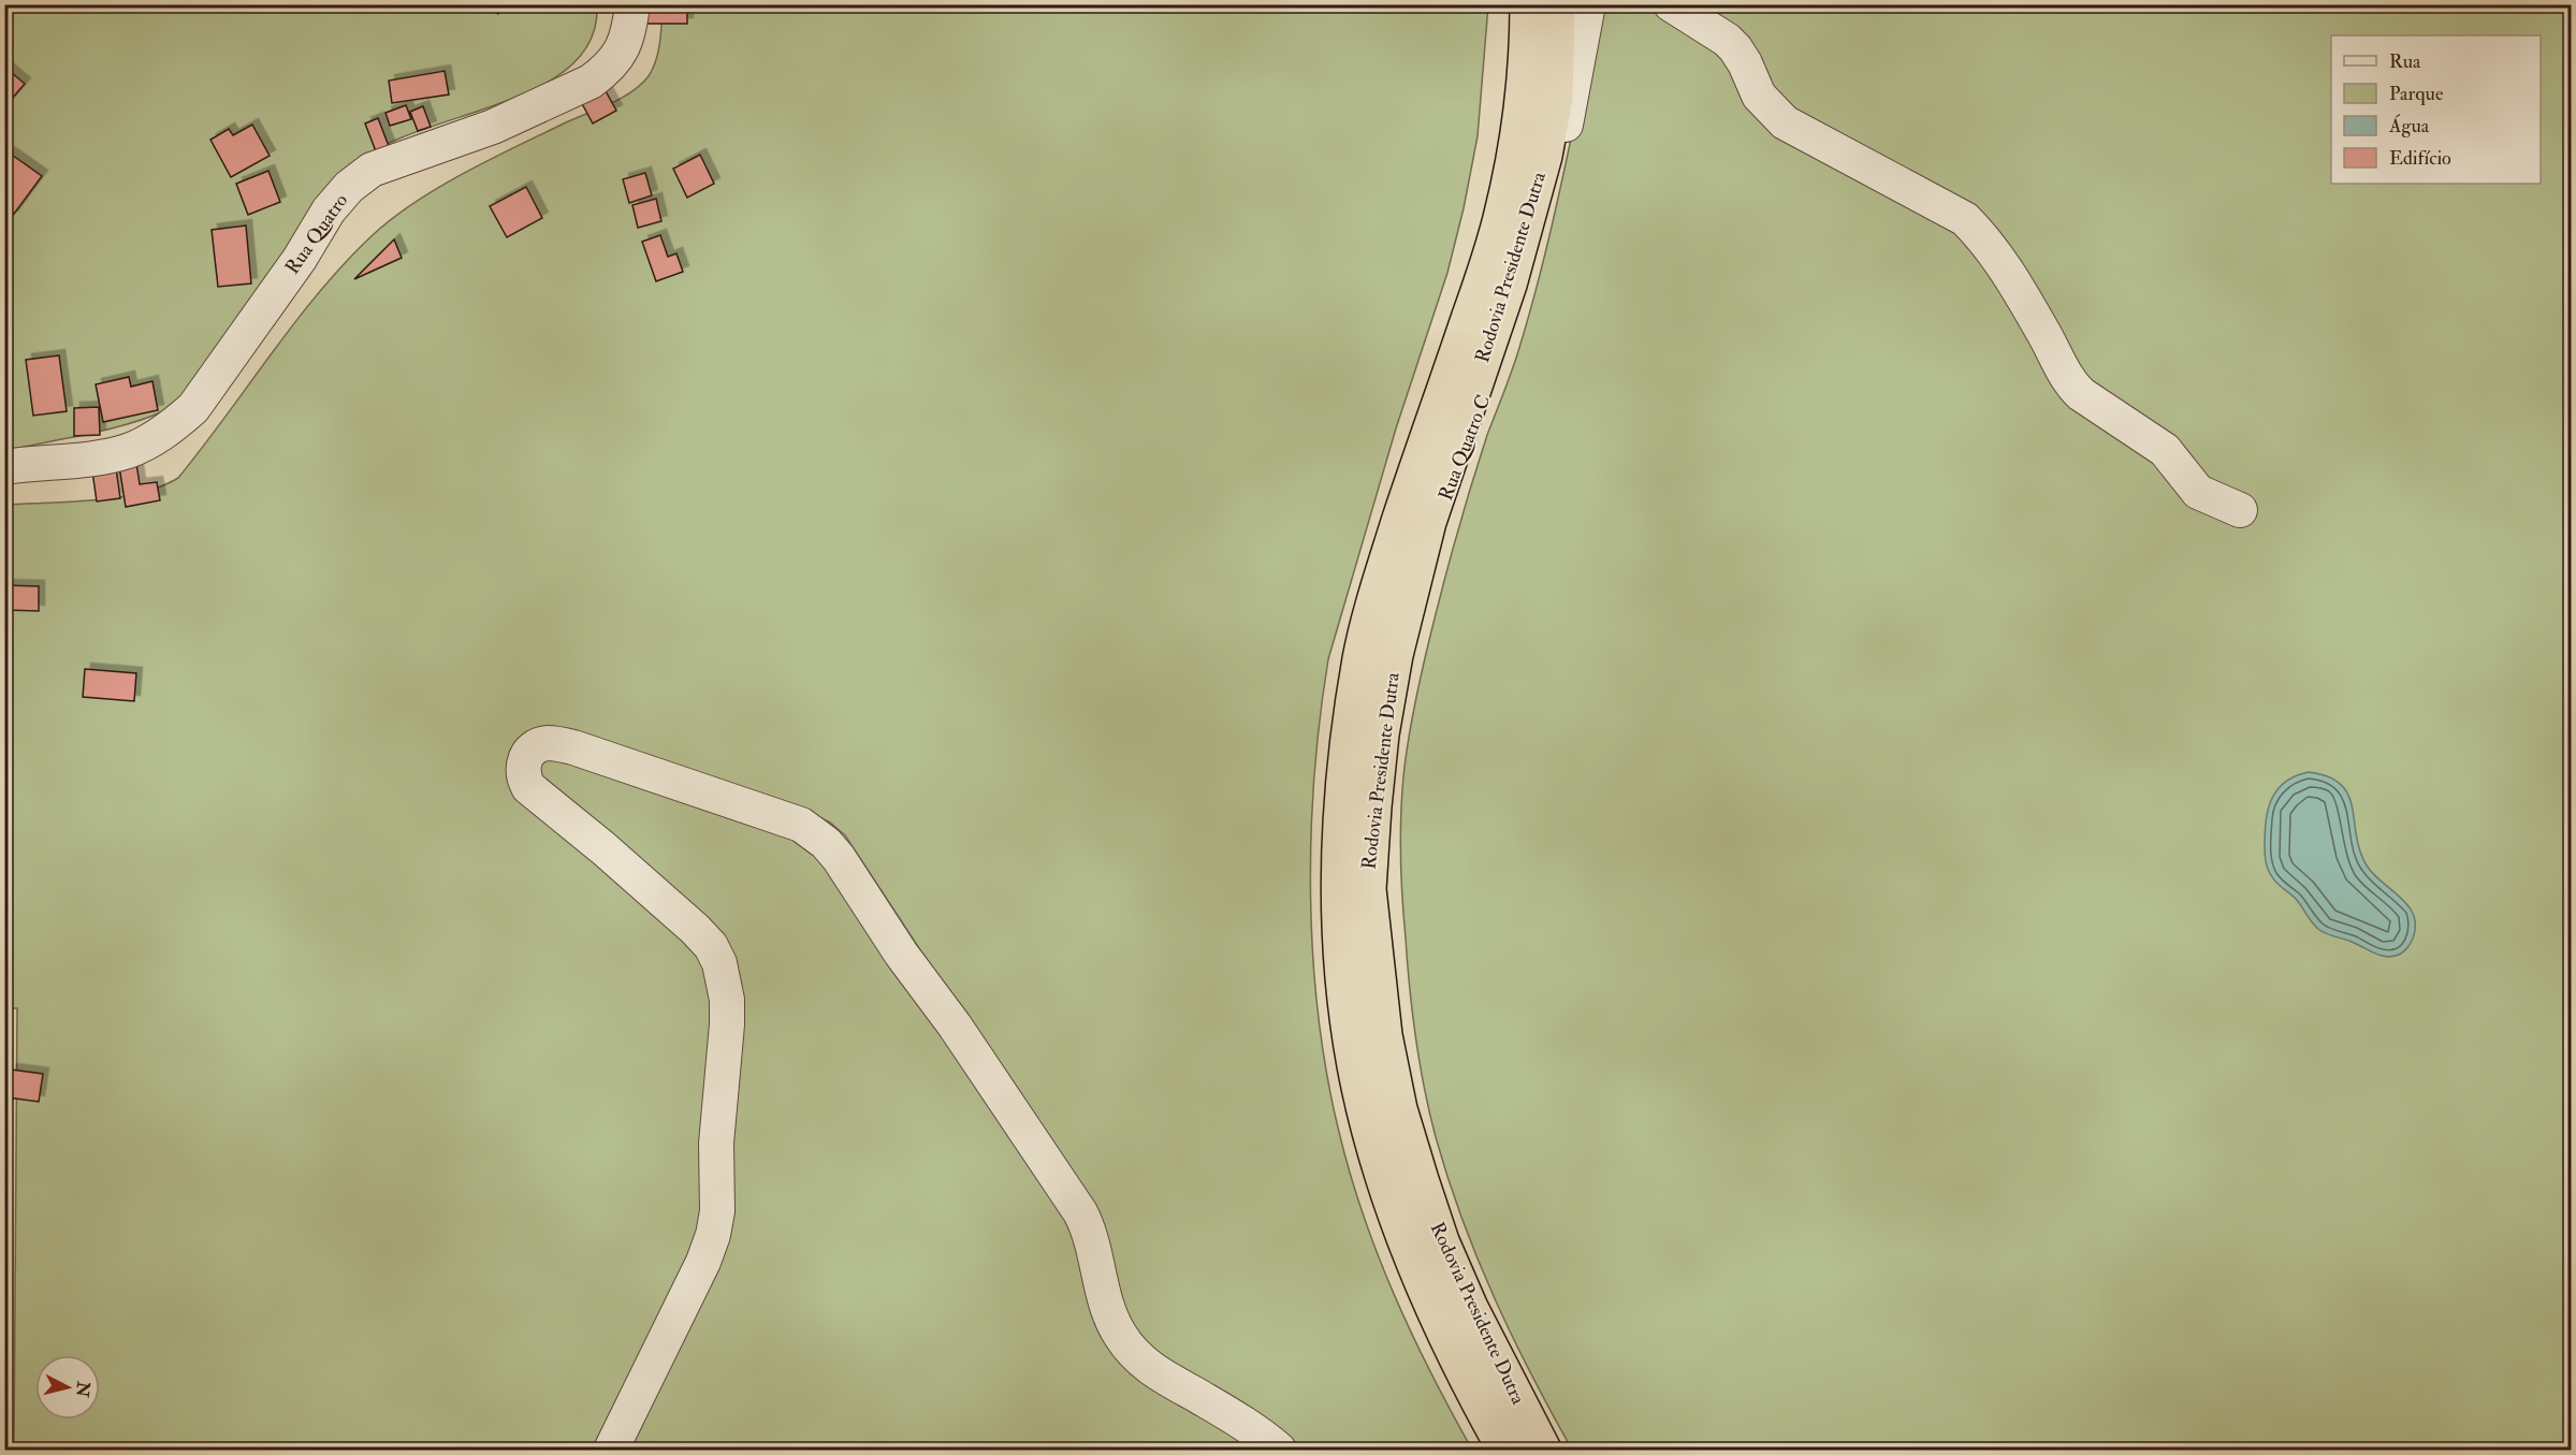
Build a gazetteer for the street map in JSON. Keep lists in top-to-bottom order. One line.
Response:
{"streets":{"highway":["Rodovia Presidente Dutra"],"street":["Rua Quatro"]},"legend":["Rua","Parque","Água","Edifício"],"north":"right"}
